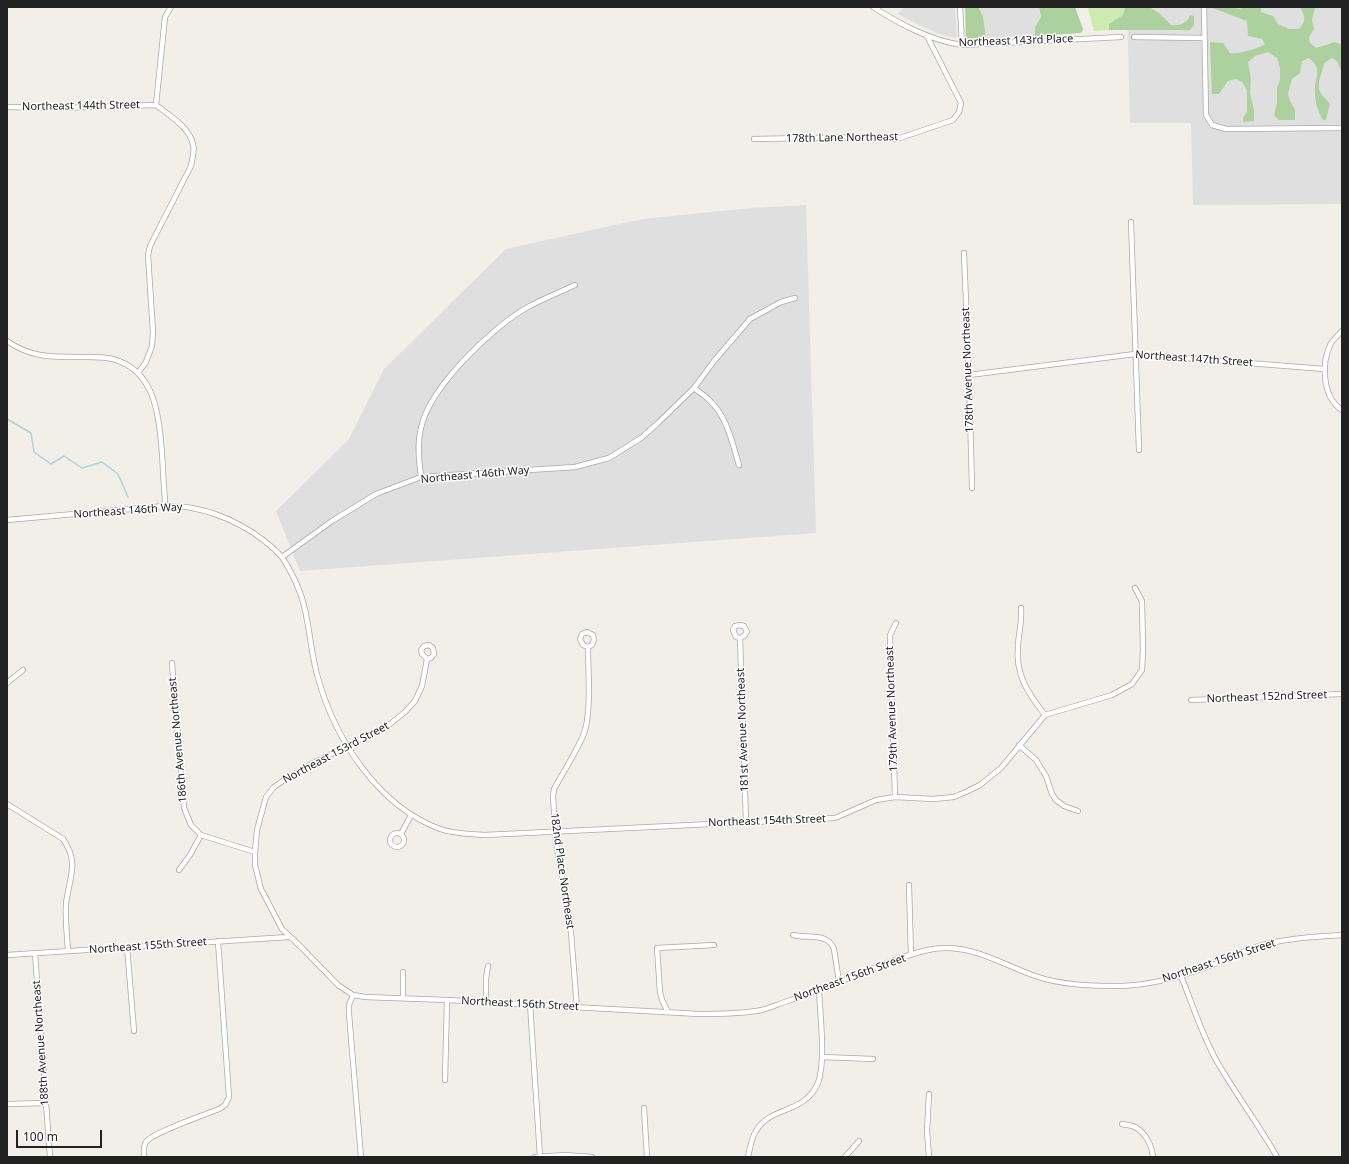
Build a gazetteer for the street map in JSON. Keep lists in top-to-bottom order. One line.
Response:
{"streets":{"street":["Northeast 143rd Place","Northeast 144th Street","178th Lane Northeast","Northeast 147th Street","178th Avenue Northeast","Northeast 146th Way","Northeast 152nd Street","179th Avenue Northeast","181st Avenue Northeast","186th Avenue Northeast","Northeast 153rd Street","Northeast 154th Street","182nd Place Northeast","Northeast 155th Street","Northeast 156th Street","188th Avenue Northeast"]},"crossings":[["Northeast 143rd Place","178th Lane Northeast"],["Northeast 147th Street","178th Avenue Northeast"],["Northeast 146th Way","Northeast 154th Street"],["179th Avenue Northeast","Northeast 154th Street"],["181st Avenue Northeast","Northeast 154th Street"],["Northeast 153rd Street","Northeast 154th Street"],["Northeast 153rd Street","Northeast 155th Street"],["Northeast 153rd Street","Northeast 156th Street"],["Northeast 154th Street","182nd Place Northeast"],["182nd Place Northeast","Northeast 156th Street"],["Northeast 155th Street","188th Avenue Northeast"]],"scale_bar":"100 m"}
